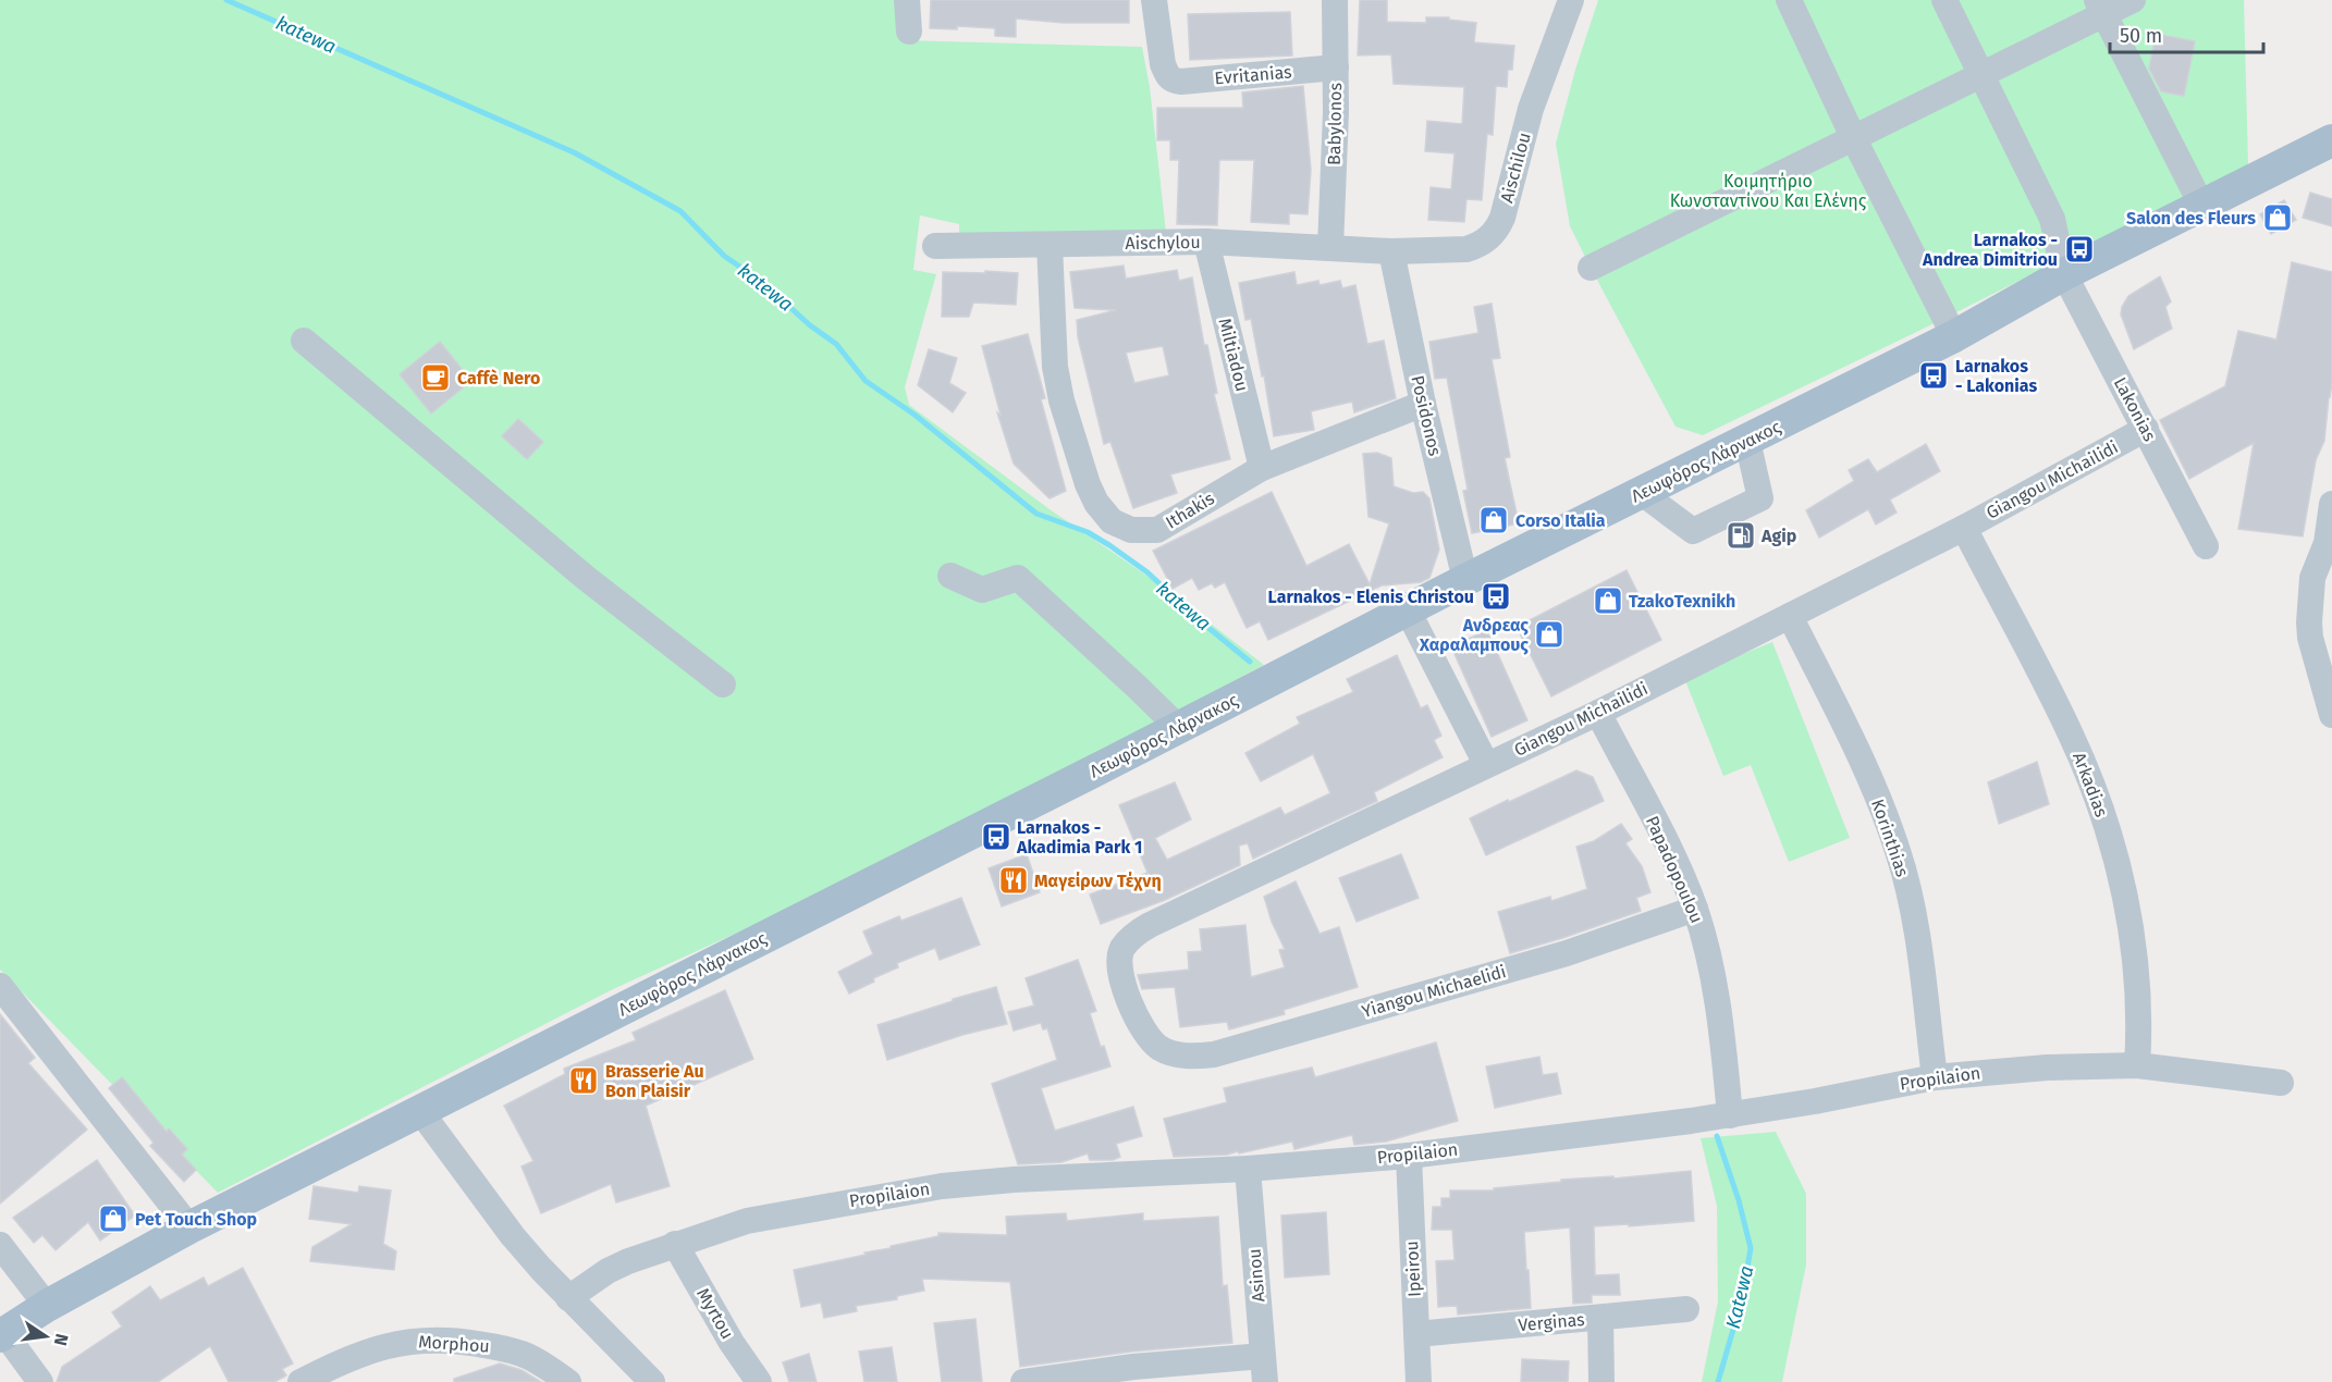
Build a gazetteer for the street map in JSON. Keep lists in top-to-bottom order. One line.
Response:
{"streets":{"main road":["Λεωφόρος Λάρνακος"],"street":["Evritanias","Babylonos","Aischilou","Aischylou","Miltiadou","Lakonias","Posidonos","Giangou Michailidi","Ithakis","Arkadias","Korinthias","Papadopoulou","Yiangou Michaelidi","Propilaion","Ipeirou","Asinou","Myrtou","Verginas","Morphou"]},"crossings":[["Evritanias","Babylonos"],["Babylonos","Aischylou"],["Aischilou","Aischylou"],["Aischilou","Posidonos"],["Aischylou","Miltiadou"],["Aischylou","Posidonos"],["Aischylou","Ithakis"],["Miltiadou","Ithakis"],["Lakonias","Λεωφόρος Λάρνακος"],["Lakonias","Giangou Michailidi"],["Posidonos","Λεωφόρος Λάρνακος"],["Posidonos","Ithakis"],["Giangou Michailidi","Arkadias"],["Giangou Michailidi","Korinthias"],["Giangou Michailidi","Papadopoulou"],["Giangou Michailidi","Yiangou Michaelidi"],["Arkadias","Propilaion"],["Korinthias","Propilaion"],["Papadopoulou","Yiangou Michaelidi"],["Papadopoulou","Propilaion"],["Propilaion","Ipeirou"],["Propilaion","Asinou"],["Propilaion","Myrtou"],["Ipeirou","Verginas"]],"water":["katewa","Katewa"],"parks":["Κοιμητήριο Κωνσταντίνου Και Ελένης"],"places":{"shop":["Salon des Fleurs","Corso Italia","TzakoTexnikh","Ανδρεας Χαραλαμπους","Pet Touch Shop"],"bus stop":["Larnakos - Andrea Dimitriou","Larnakos - Lakonias","Larnakos - Elenis Christou","Larnakos - Akadimia Park 1"],"cafe":["Caffè Nero"],"fuel station":["Agip"],"restaurant":["Μαγείρων Τέχνη","Brasserie Au Bon Plaisir"]},"scale_bar":"50 m","north":"right"}
